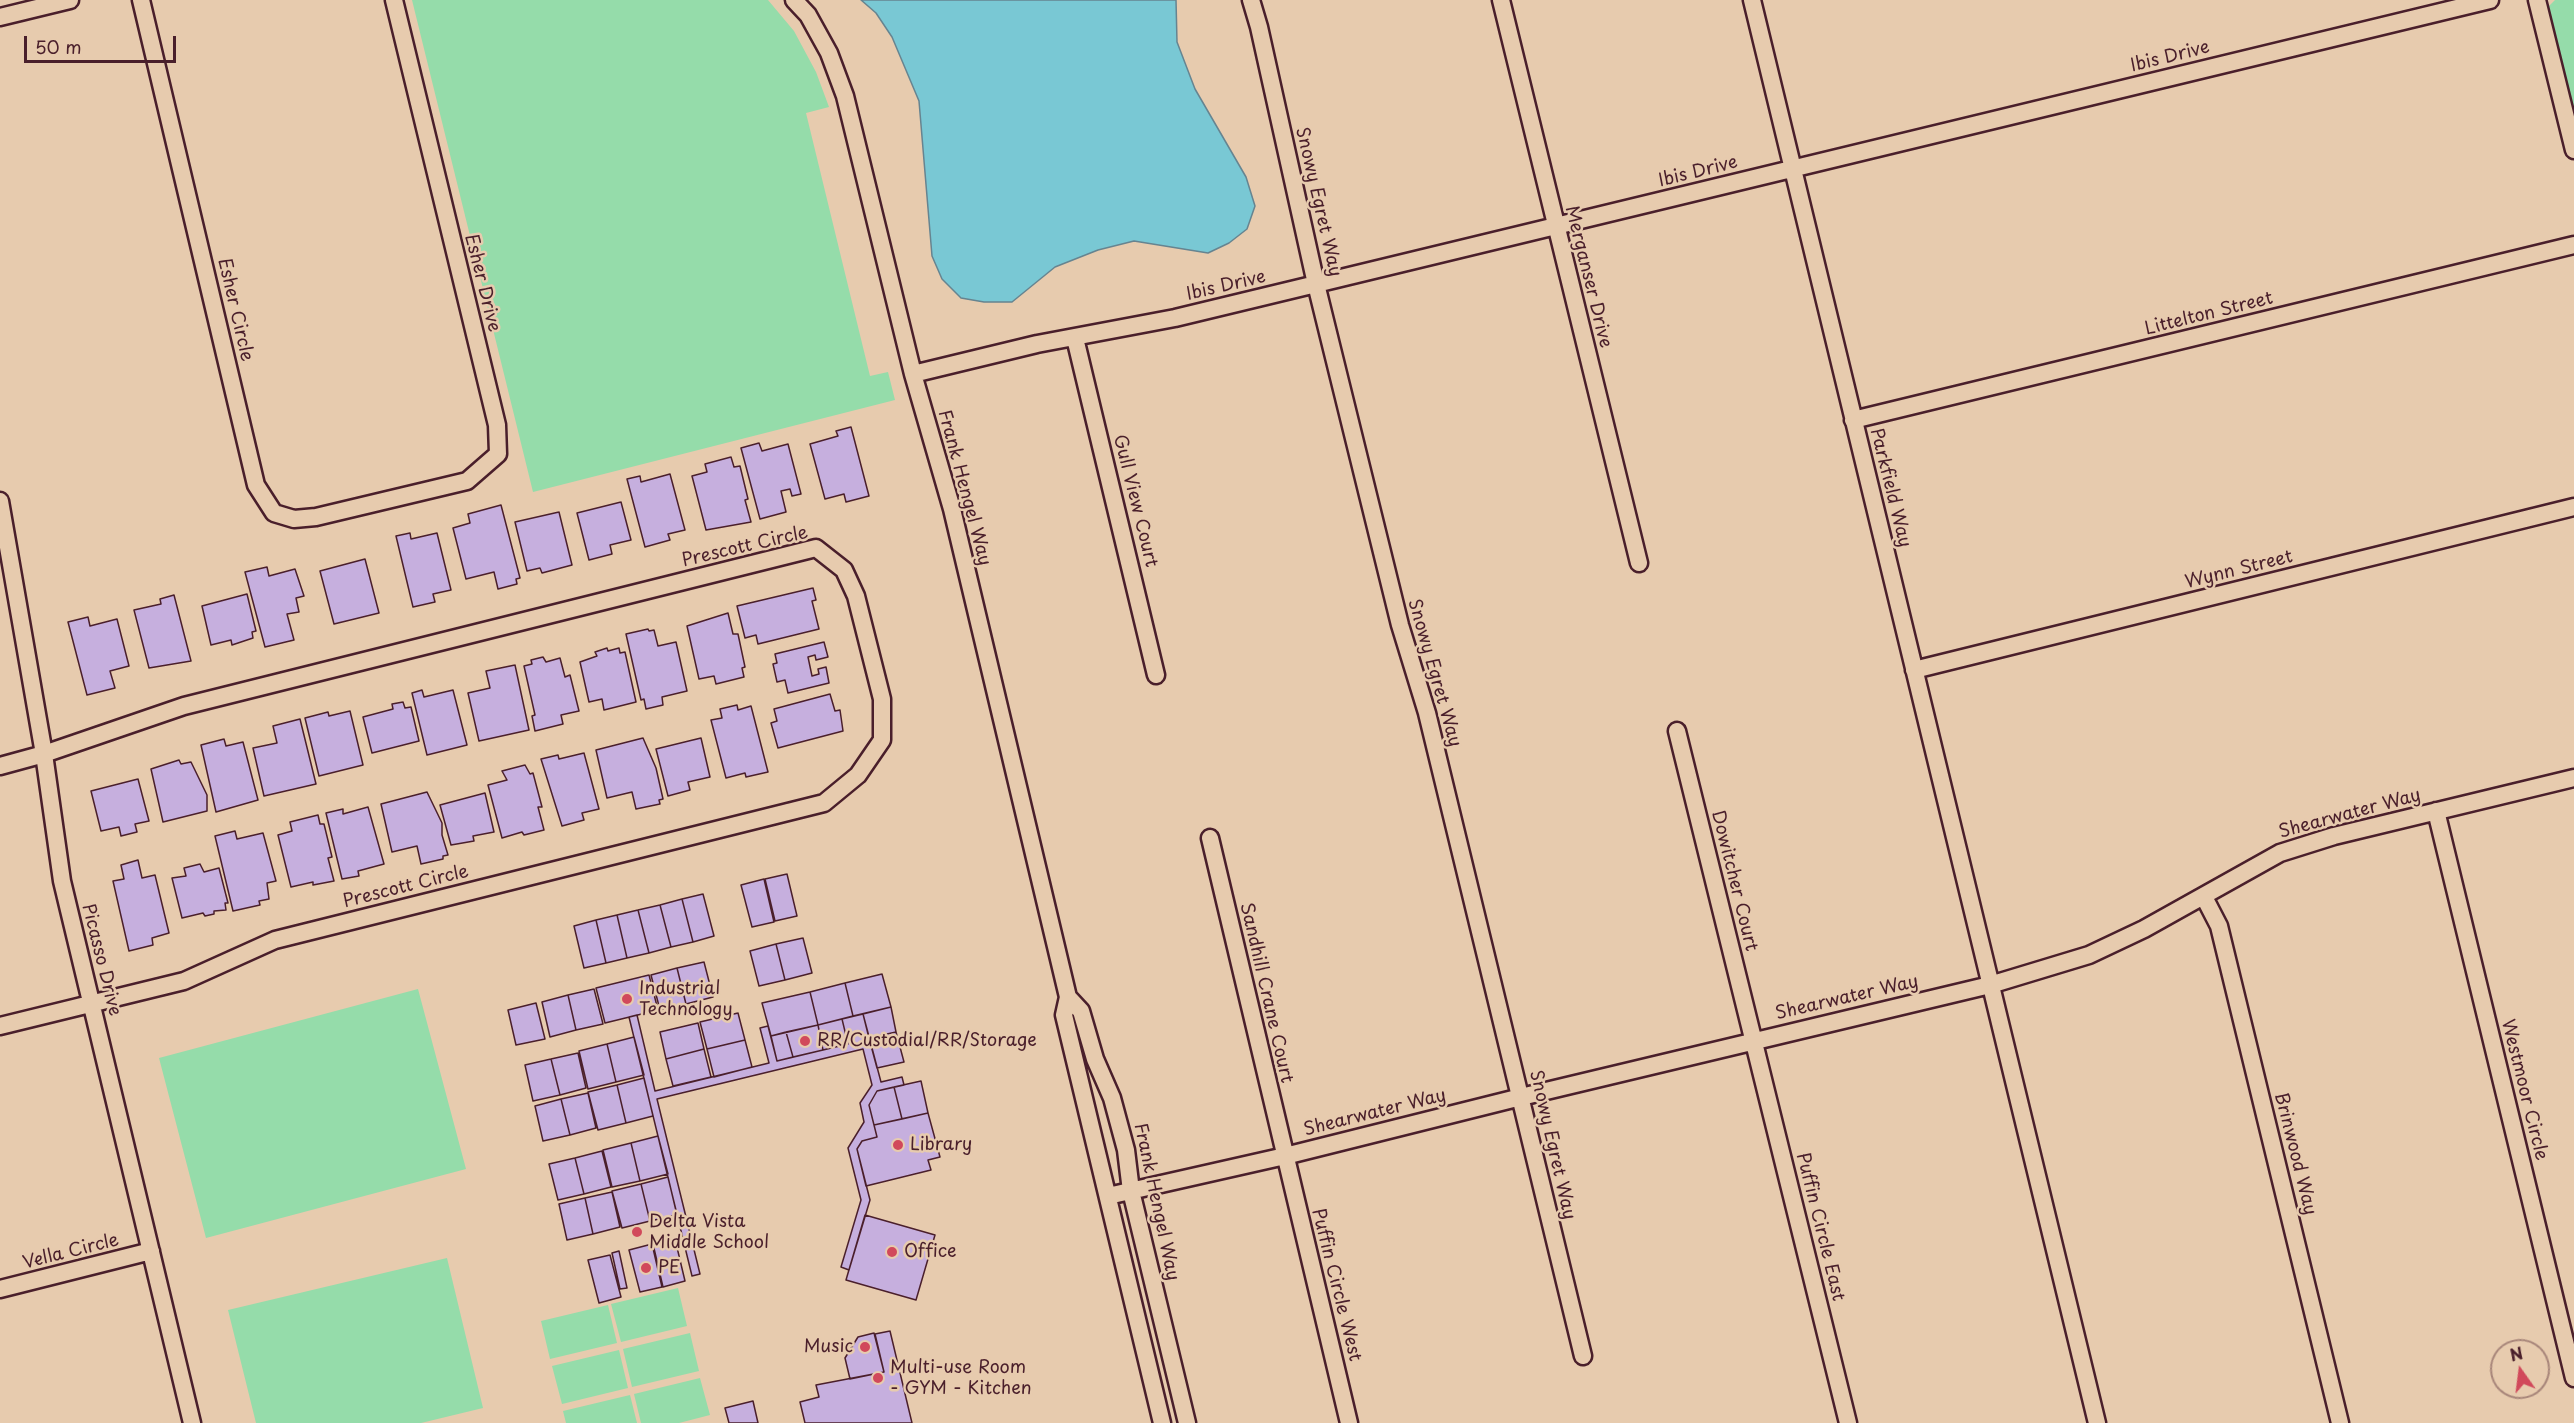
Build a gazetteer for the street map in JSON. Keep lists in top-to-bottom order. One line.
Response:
{"streets":{"street":["Ibis Drive","Snowy Egret Way","Merganser Drive","Esher Drive","Esher Circle","Littelton Street","Frank Hengel Way","Parkfield Way","Gull View Court","Prescott Circle","Wynn Street","Shearwater Way","Dowitcher Court","Picasso Drive","Sandhill Crane Court","Westmoor Circle","Brinwood Way","Puffin Circle East","Vella Circle","Puffin Circle West"]},"crossings":[["Ibis Drive","Snowy Egret Way"],["Ibis Drive","Merganser Drive"],["Ibis Drive","Frank Hengel Way"],["Ibis Drive","Parkfield Way"],["Ibis Drive","Gull View Court"],["Snowy Egret Way","Shearwater Way"],["Esher Drive","Esher Circle"],["Littelton Street","Parkfield Way"],["Frank Hengel Way","Shearwater Way"],["Parkfield Way","Wynn Street"],["Parkfield Way","Shearwater Way"],["Prescott Circle","Picasso Drive"],["Shearwater Way","Dowitcher Court"],["Shearwater Way","Sandhill Crane Court"],["Shearwater Way","Westmoor Circle"],["Shearwater Way","Brinwood Way"],["Shearwater Way","Puffin Circle East"],["Shearwater Way","Puffin Circle West"],["Dowitcher Court","Puffin Circle East"],["Picasso Drive","Vella Circle"],["Sandhill Crane Court","Puffin Circle West"]],"places":["Industrial Technology","RR/Custodial/RR/Storage","Library","Delta Vista Middle School","Office","PE","Music","Multi-use Room - GYM - Kitchen"],"scale_bar":"50 m","north":"top"}
